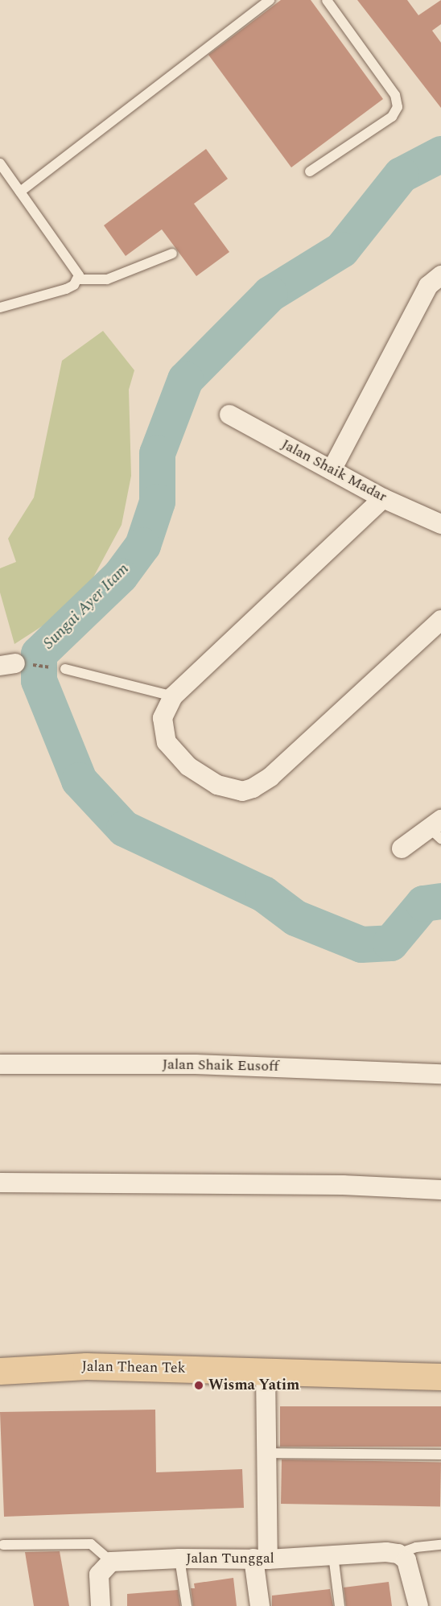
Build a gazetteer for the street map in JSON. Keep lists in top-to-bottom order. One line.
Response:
{"streets":{"main road":["Jalan Thean Tek"],"street":["Jalan Shaik Madar","Jalan Shaik Eusoff","Jalan Tunggal"]},"water":["Sungai Ayer Itam"],"places":["Wisma Yatim"]}
